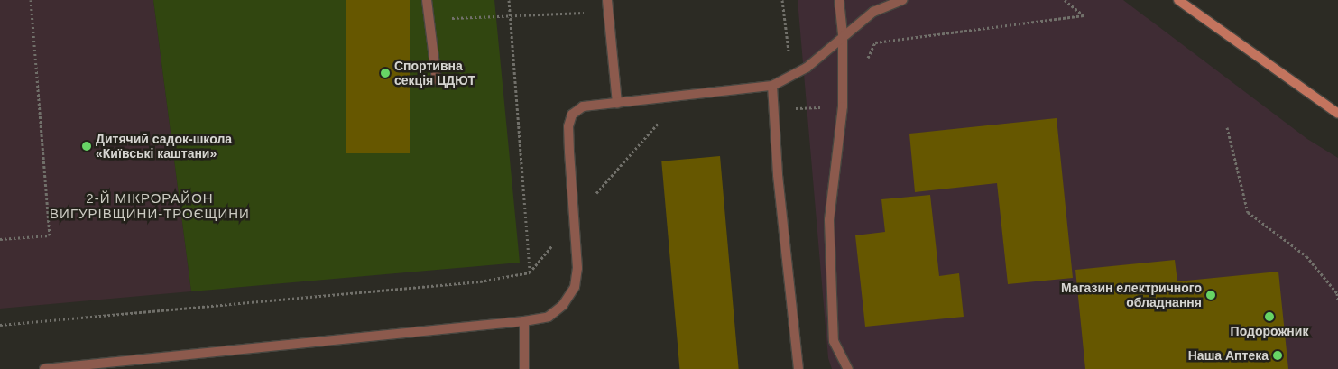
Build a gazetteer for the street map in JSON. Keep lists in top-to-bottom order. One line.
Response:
{"districts":["2-Й МІКРОРАЙОН ВИГУРІВЩИНИ-ТРОЄЩИНИ"],"places":["Спортивна секція ЦДЮТ","Дитячий садок-школа «Київські каштани»","Магазин електричного обладнання","Подорожник","Наша Аптека"]}
